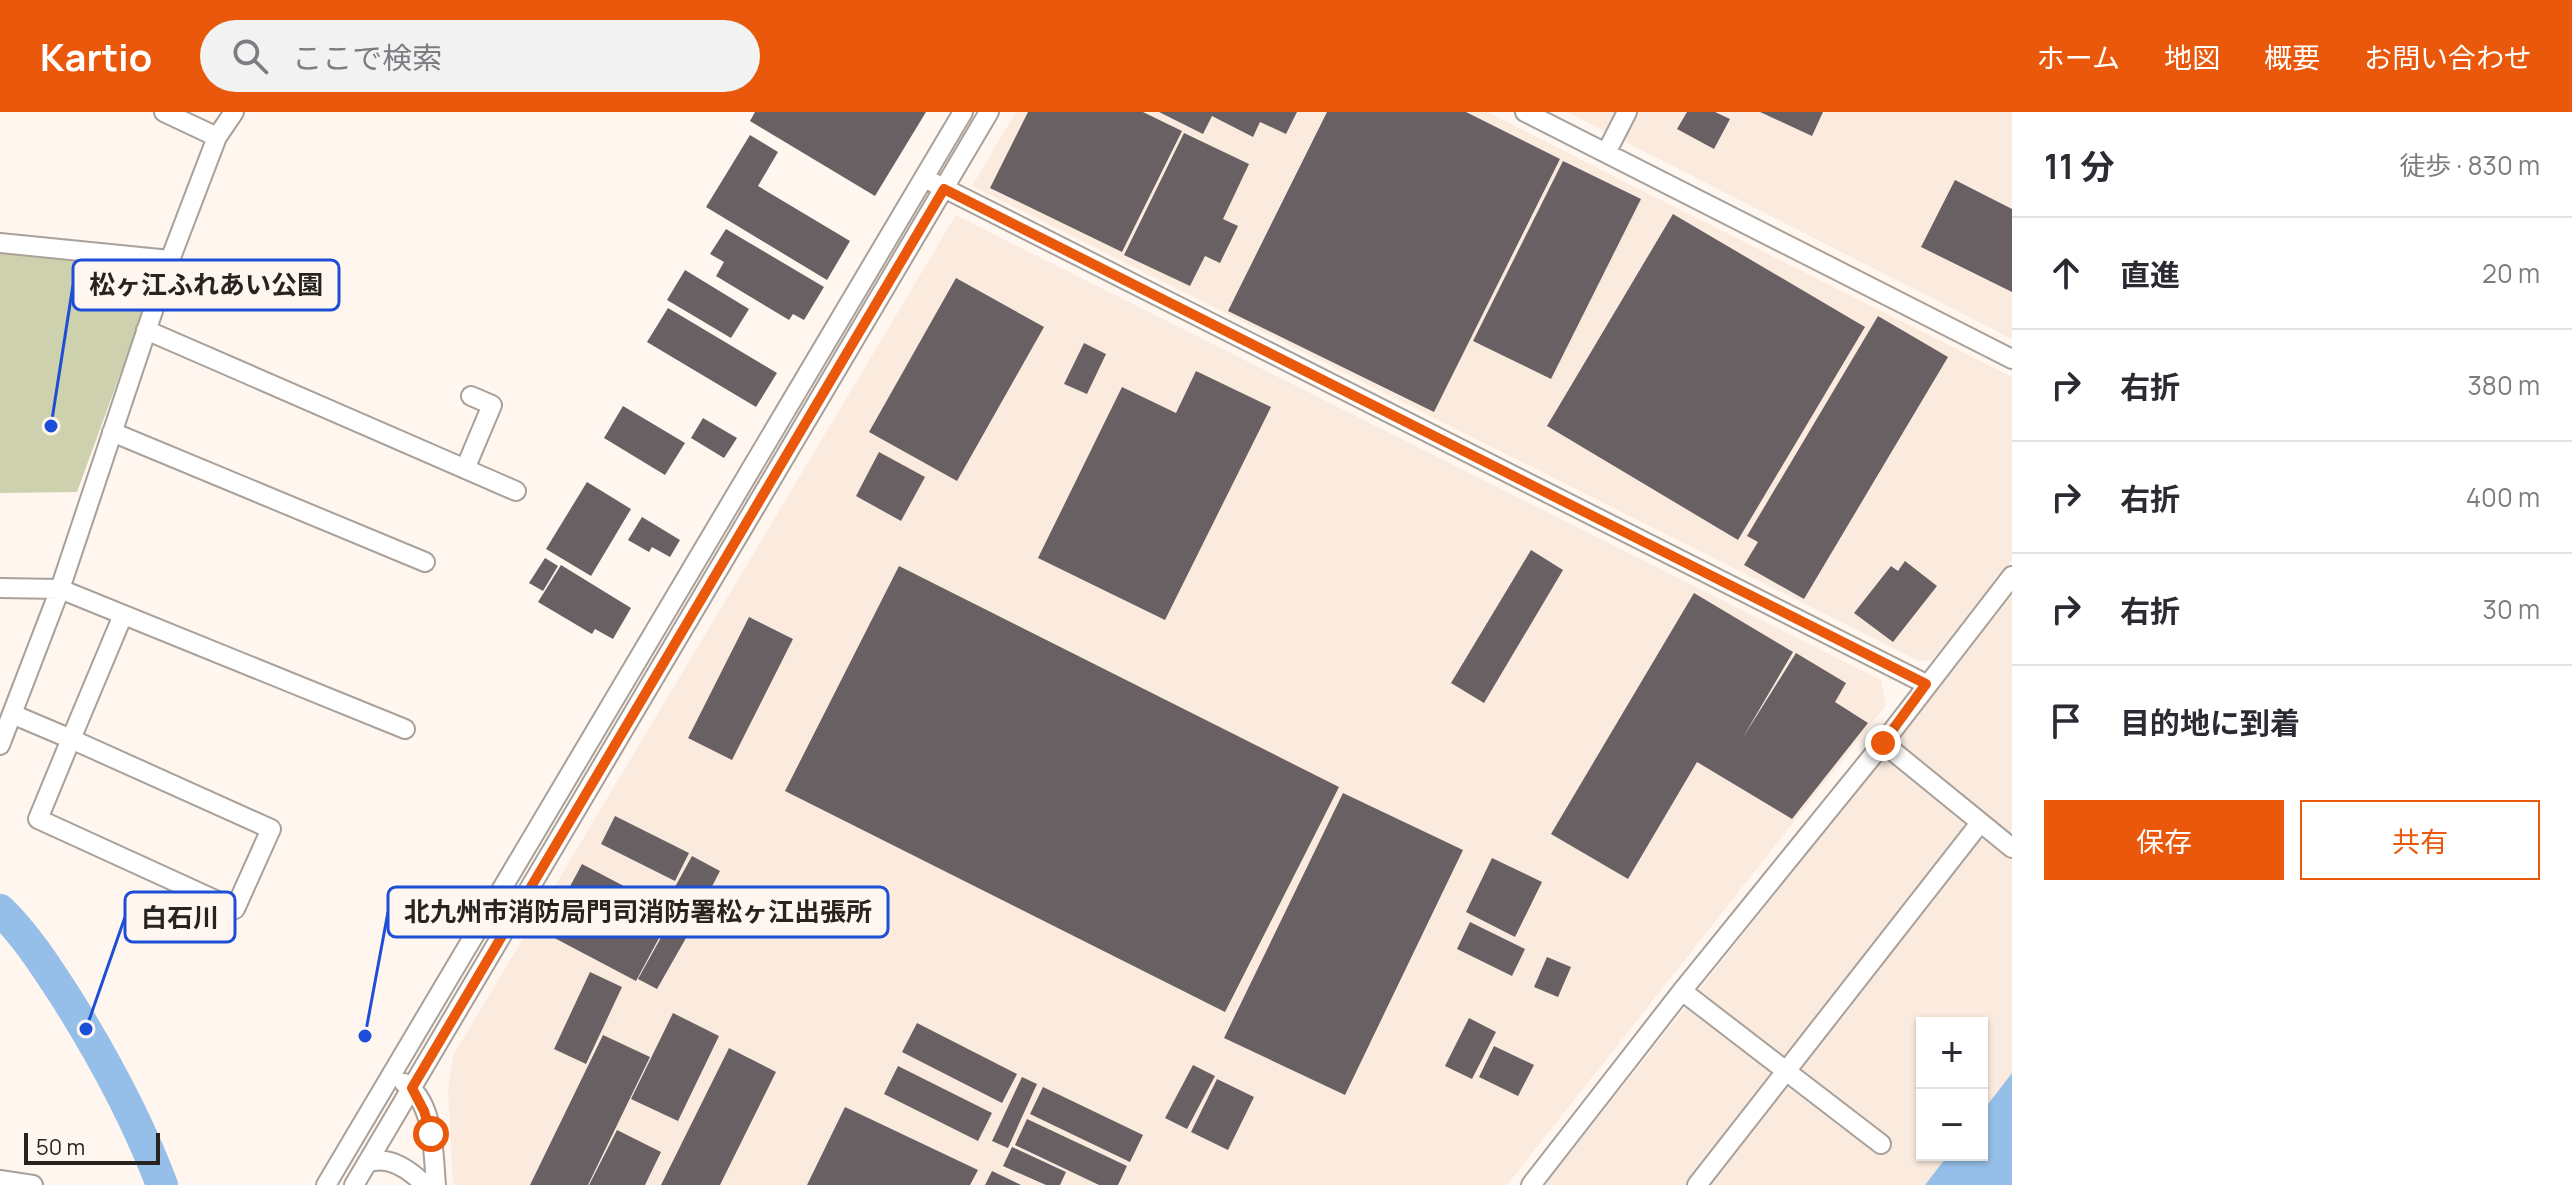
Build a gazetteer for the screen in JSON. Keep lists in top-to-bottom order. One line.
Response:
{"places":["松ヶ江ふれあい公園","白石川","北九州市消防局門司消防署松ヶ江出張所"],"scale_bar":"50 m","page":{"header":"Kartio","search":"ここで検索","nav":["ホーム","地図","概要","お問い合わせ"],"heading":["11 分","徒歩 · 830 m"],"list":[["直進","20 m"],["右折","380 m"],["右折","400 m"],["右折","30 m"],"目的地に到着"],"buttons":["保存","共有"],"map_buttons":["+","−"],"scale":"50 m"}}
